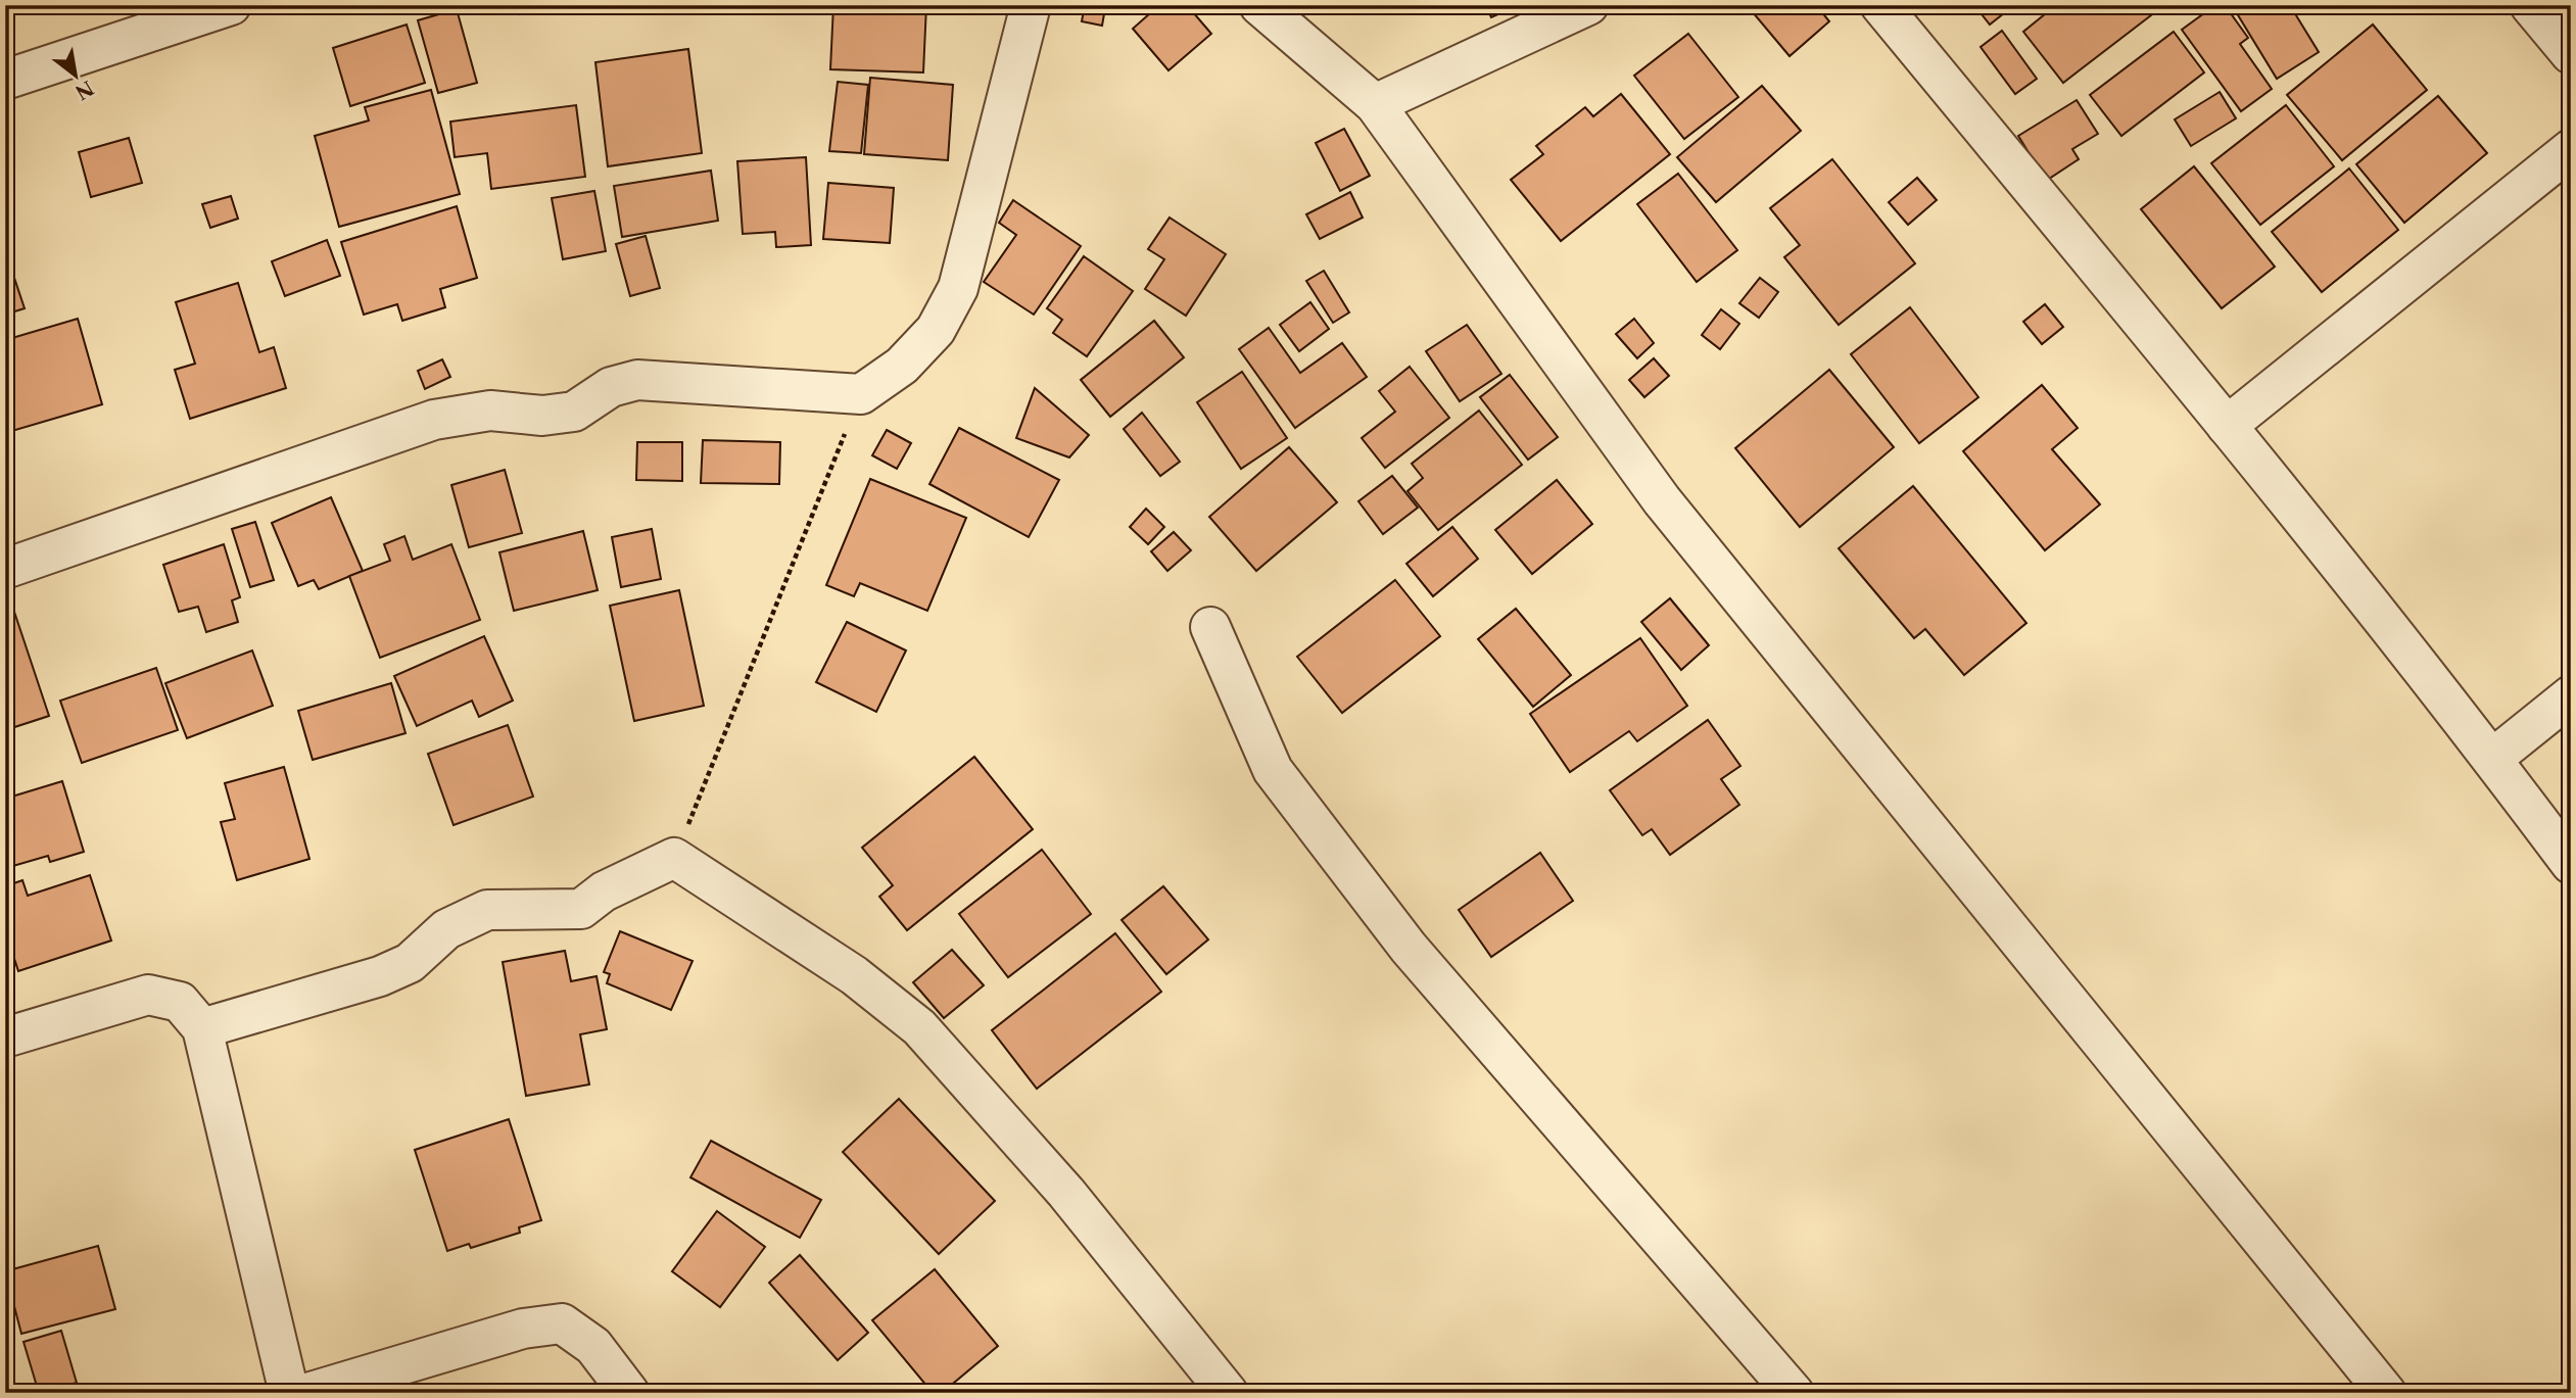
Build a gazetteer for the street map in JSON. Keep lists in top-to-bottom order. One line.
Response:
{"north":"bottom right"}
